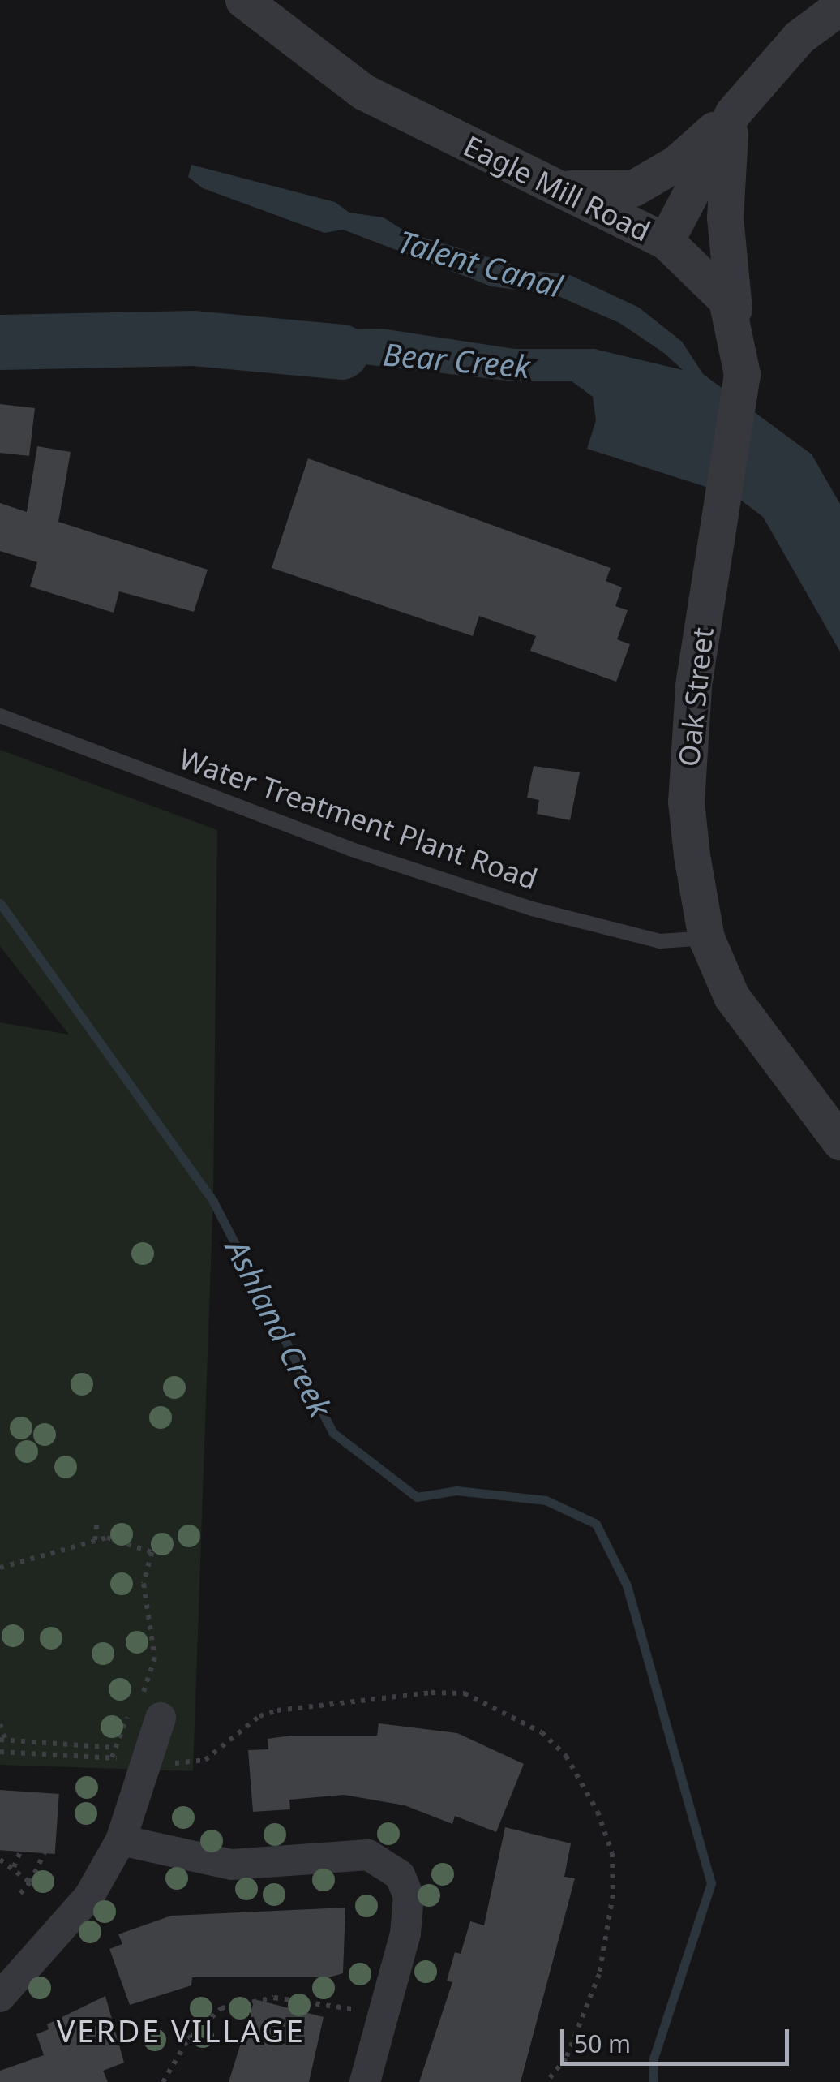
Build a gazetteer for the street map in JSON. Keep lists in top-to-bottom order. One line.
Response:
{"streets":{"street":["Eagle Mill Road","Oak Street"],"lane":["Water Treatment Plant Road"]},"crossings":[["Eagle Mill Road","Oak Street"],["Oak Street","Water Treatment Plant Road"]],"districts":["VERDE VILLAGE"],"water":["Talent Canal","Bear Creek","Ashland Creek"],"scale_bar":"50 m"}
